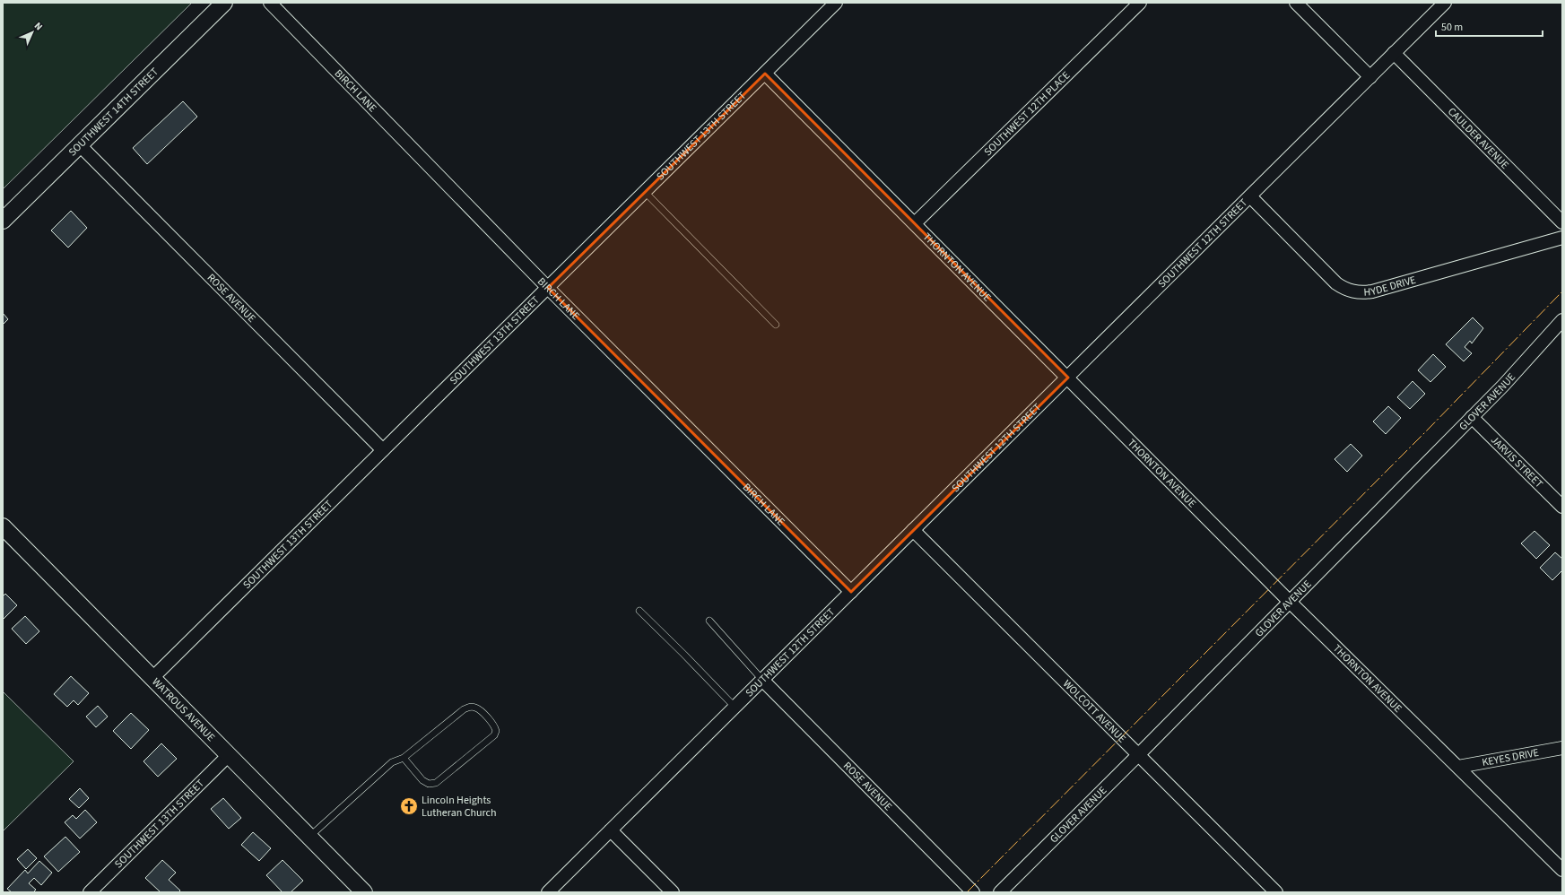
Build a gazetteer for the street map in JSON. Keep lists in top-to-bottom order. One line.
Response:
{"streets":{"street":["BIRCH LANE","SOUTHWEST 14TH STREET","SOUTHWEST 12TH PLACE","SOUTHWEST 13TH STREET","CAULDER AVENUE","SOUTHWEST 12TH STREET","THORNTON AVENUE","HYDE DRIVE","ROSE AVENUE","GLOVER AVENUE","JARVIS STREET","WATROUS AVENUE","WOLCOTT AVENUE","KEYES DRIVE"]},"crossings":[["BIRCH LANE","SOUTHWEST 13TH STREET"],["BIRCH LANE","SOUTHWEST 12TH STREET"],["SOUTHWEST 14TH STREET","ROSE AVENUE"],["SOUTHWEST 12TH PLACE","THORNTON AVENUE"],["SOUTHWEST 13TH STREET","THORNTON AVENUE"],["SOUTHWEST 13TH STREET","ROSE AVENUE"],["SOUTHWEST 13TH STREET","WATROUS AVENUE"],["CAULDER AVENUE","SOUTHWEST 12TH STREET"],["SOUTHWEST 12TH STREET","THORNTON AVENUE"],["SOUTHWEST 12TH STREET","HYDE DRIVE"],["SOUTHWEST 12TH STREET","ROSE AVENUE"],["SOUTHWEST 12TH STREET","WOLCOTT AVENUE"],["THORNTON AVENUE","GLOVER AVENUE"],["THORNTON AVENUE","KEYES DRIVE"],["GLOVER AVENUE","JARVIS STREET"],["GLOVER AVENUE","WOLCOTT AVENUE"]],"places":{"church":["Lincoln Heights Lutheran Church"]},"scale_bar":"50 m","north":"top right"}
